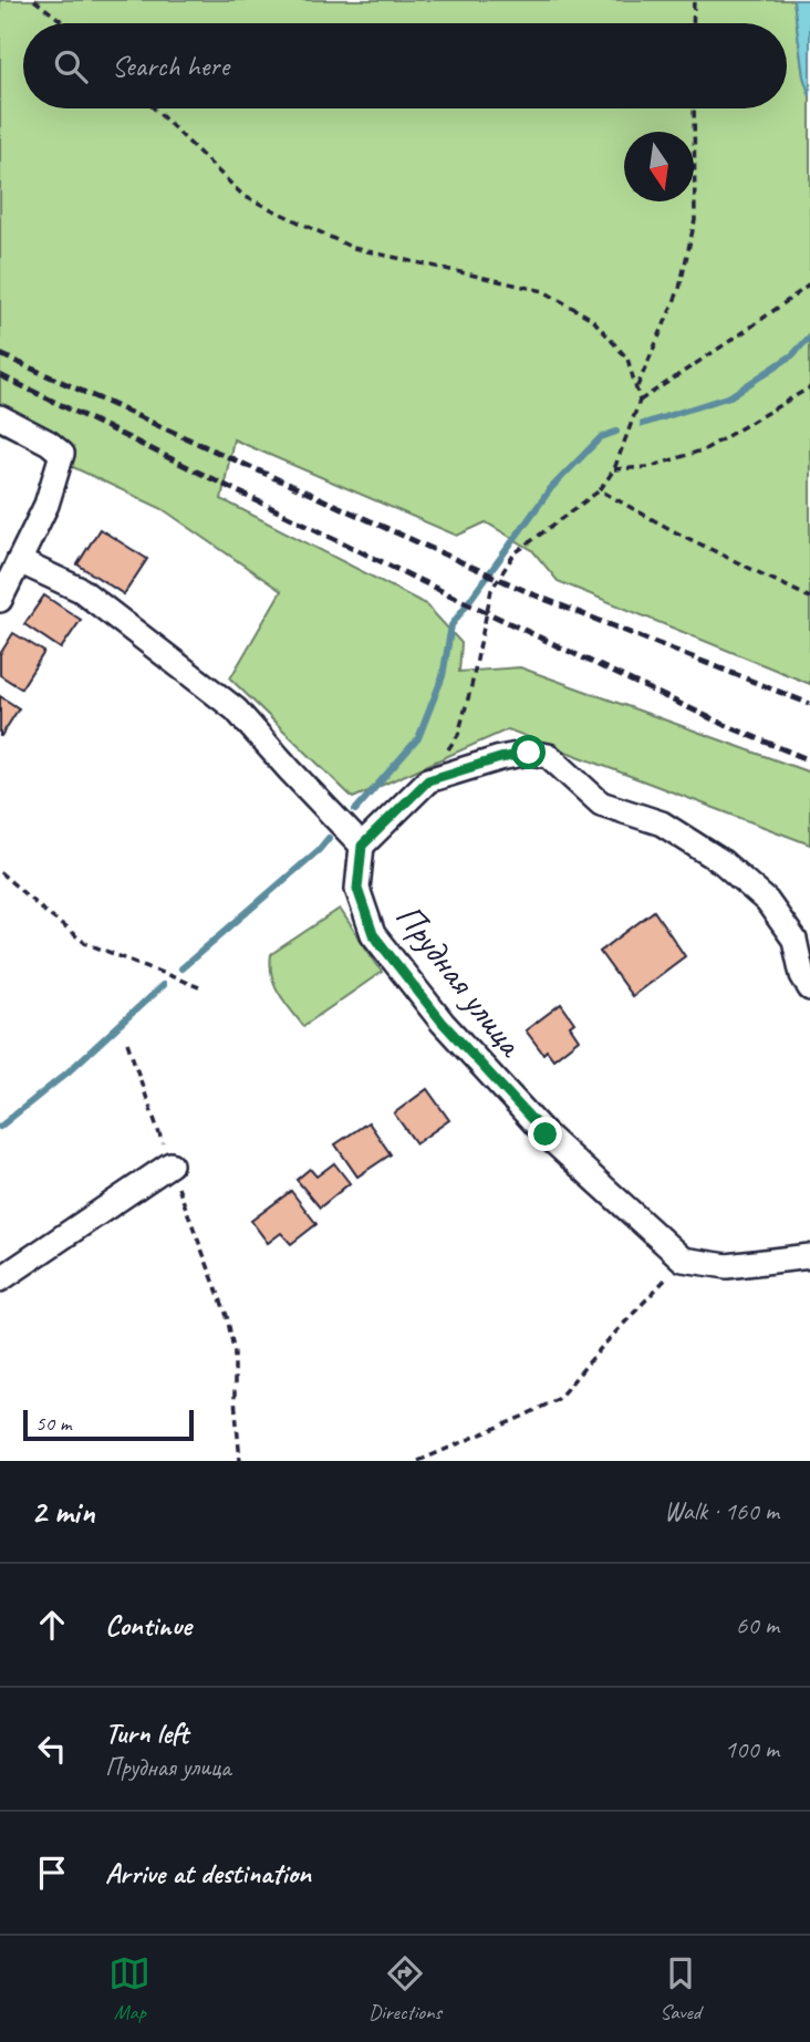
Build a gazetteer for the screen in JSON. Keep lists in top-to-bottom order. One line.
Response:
{"streets":{"street":["Прудная улица"]},"scale_bar":"50 m","north":"bottom","page":{"search":"Search here","scale":"50 m","heading":["2 min","Walk · 160 m"],"list":[["Continue","60 m"],["Turn left","Прудная улица","100 m"],"Arrive at destination"],"nav":["Map","Directions","Saved"]}}
